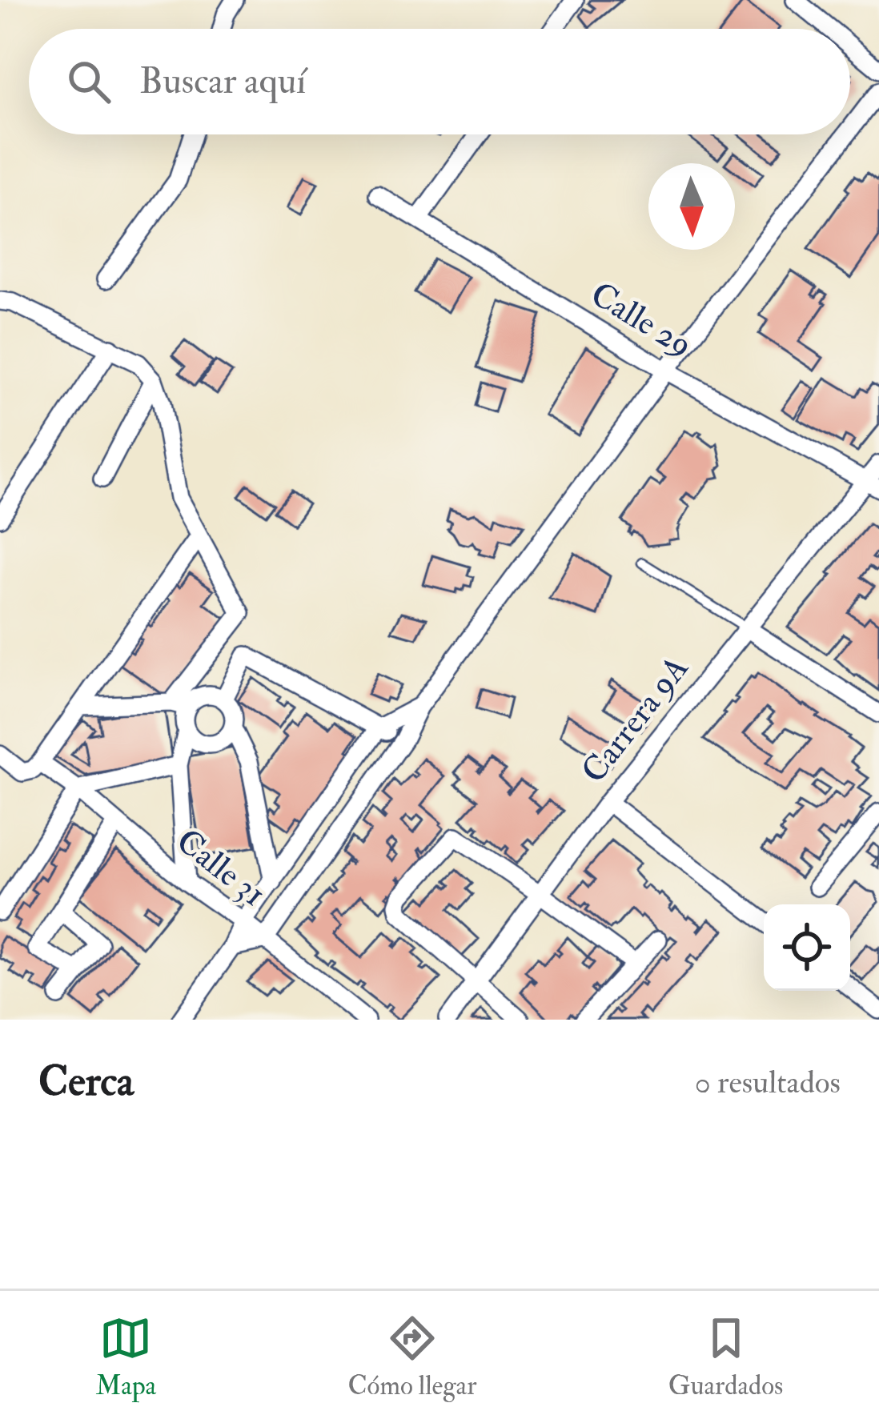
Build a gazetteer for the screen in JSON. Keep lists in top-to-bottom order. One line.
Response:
{"streets":{"street":["Calle 29","Carrera 9A","Calle 31"]},"crossings":[["Calle 29","Carrera 9A"]],"north":"bottom","page":{"search":"Buscar aquí","heading":["Cerca","0 resultados"],"nav":["Mapa","Cómo llegar","Guardados"]}}
